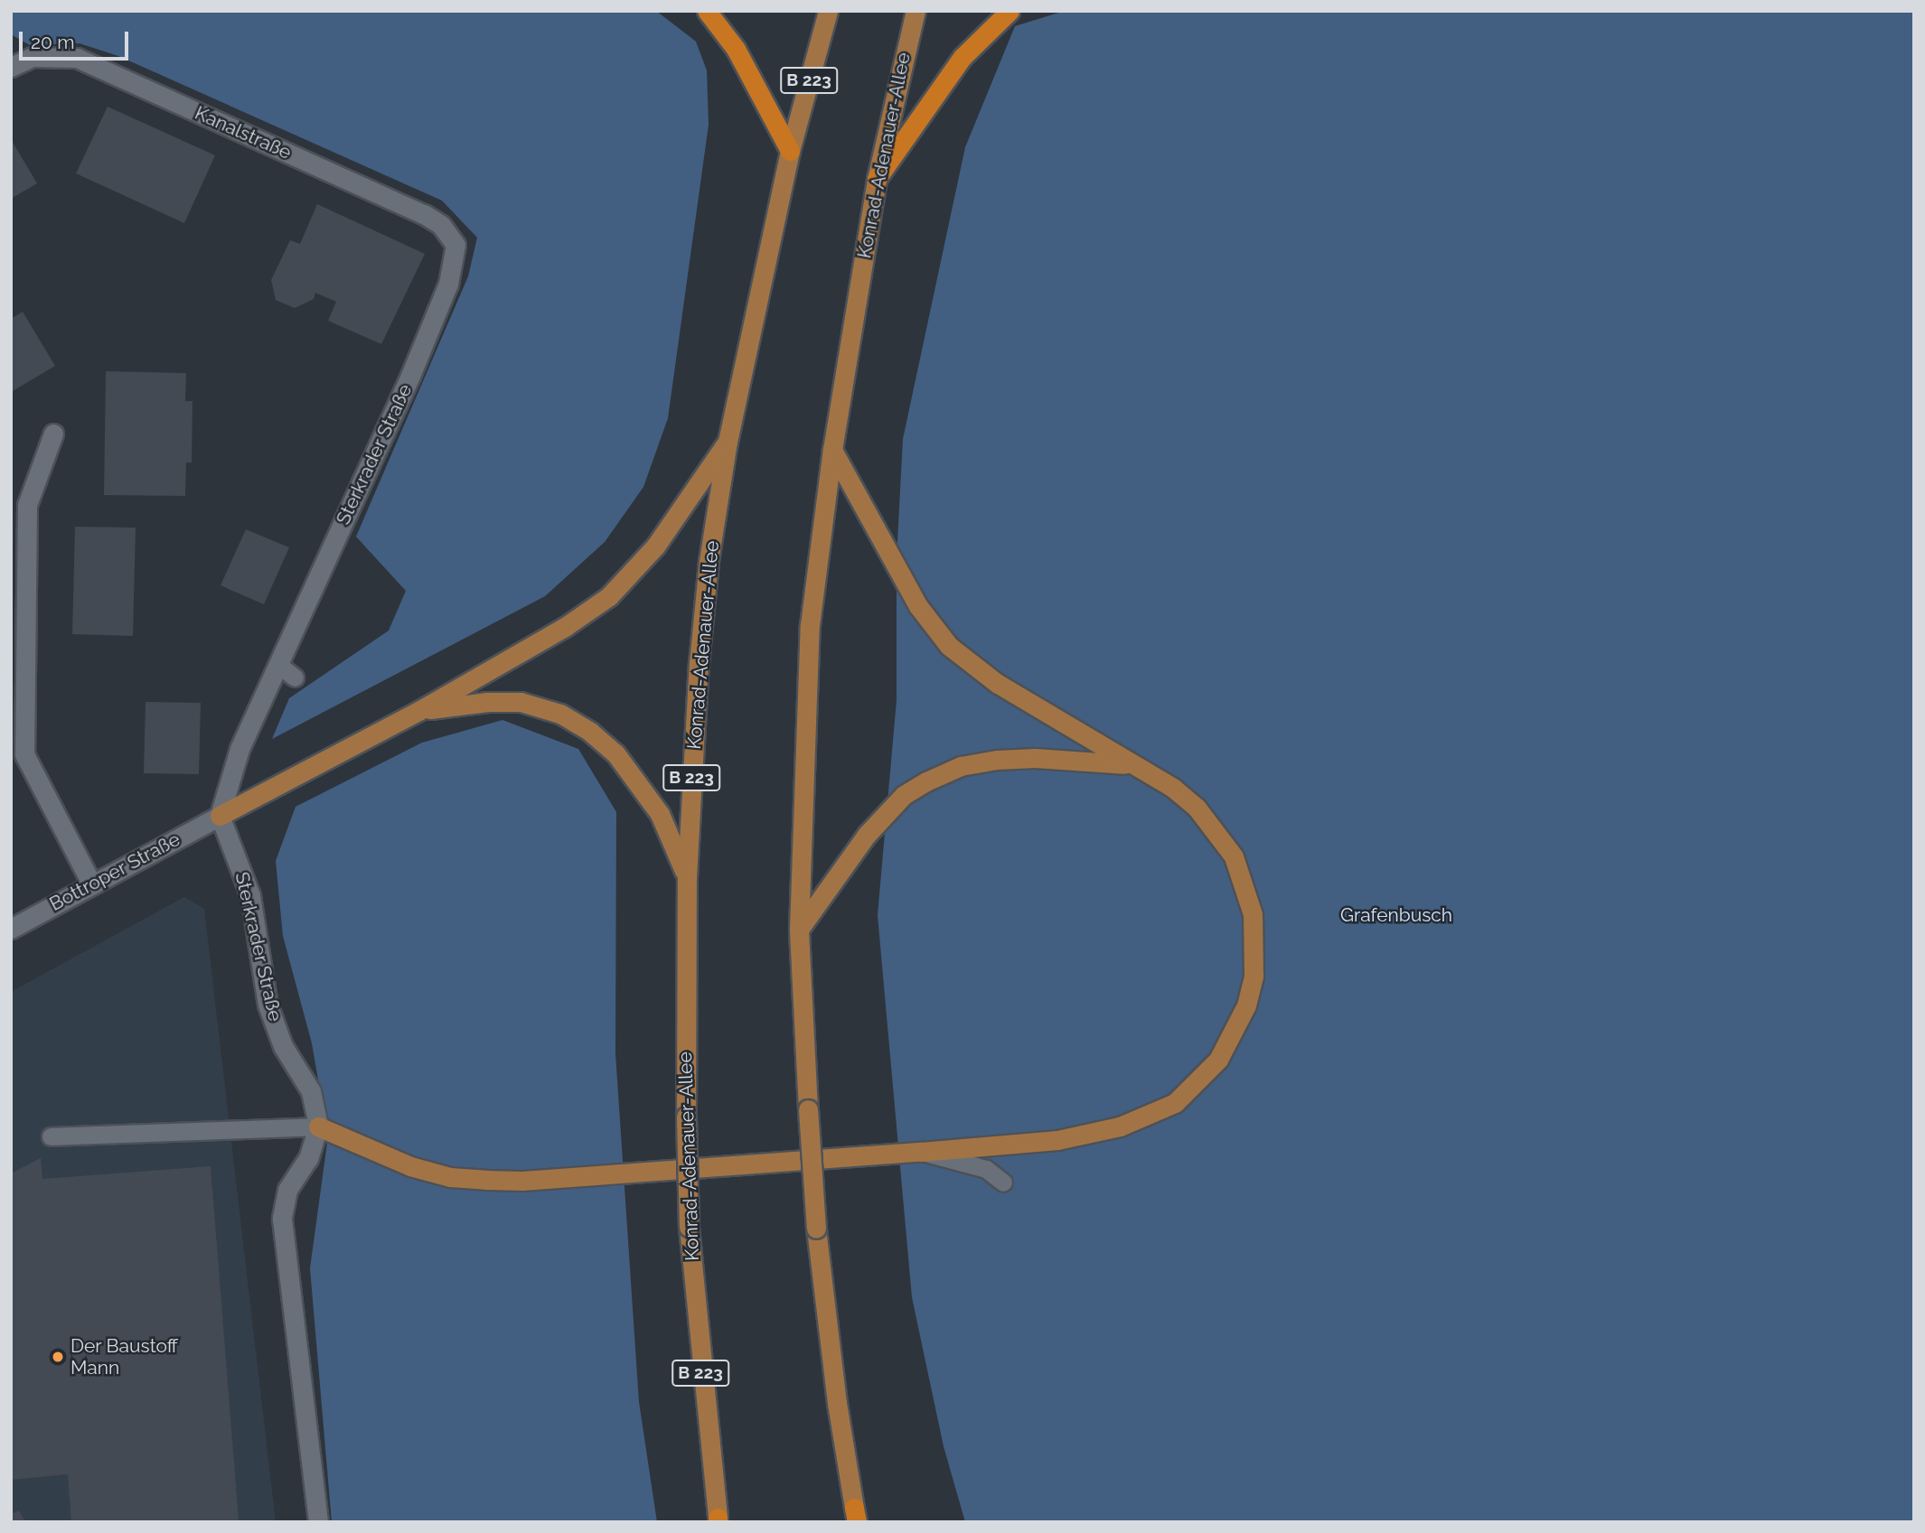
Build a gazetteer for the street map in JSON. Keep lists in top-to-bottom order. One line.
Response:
{"streets":{"main road":["B 223","Konrad-Adenauer-Allee"],"street":["Kanalstraße","Sterkrader Straße","Bottroper Straße"]},"crossings":[["Kanalstraße","Sterkrader Straße"],["Sterkrader Straße","Bottroper Straße"]],"parks":["Grafenbusch"],"places":["Der Baustoff Mann"],"scale_bar":"20 m"}
